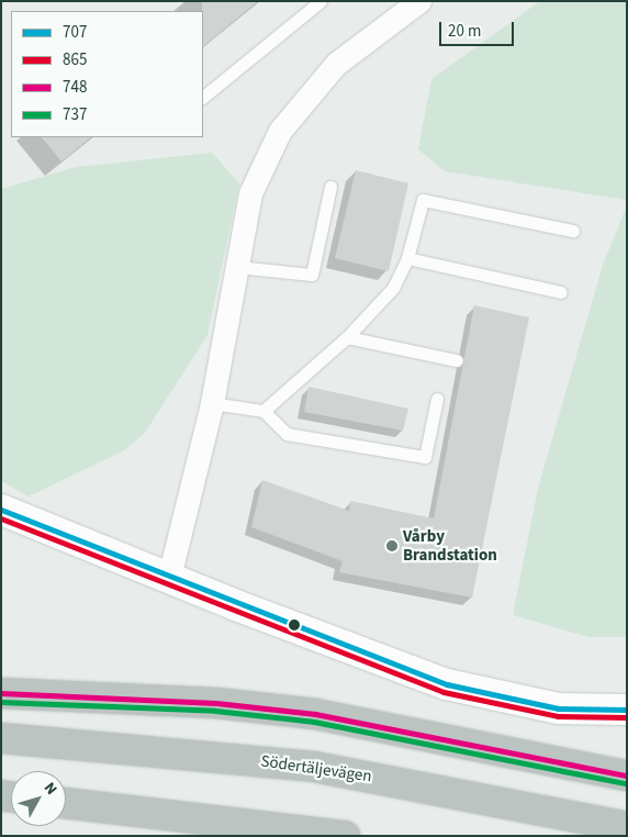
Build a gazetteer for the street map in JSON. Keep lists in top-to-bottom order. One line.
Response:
{"streets":{"highway":["Södertäljevägen"]},"places":["Vårby Brandstation"],"lines":["transit line 707","transit line 865","transit line 748","transit line 737"],"legend":["707","865","748","737"],"scale_bar":"20 m","north":"top right"}
